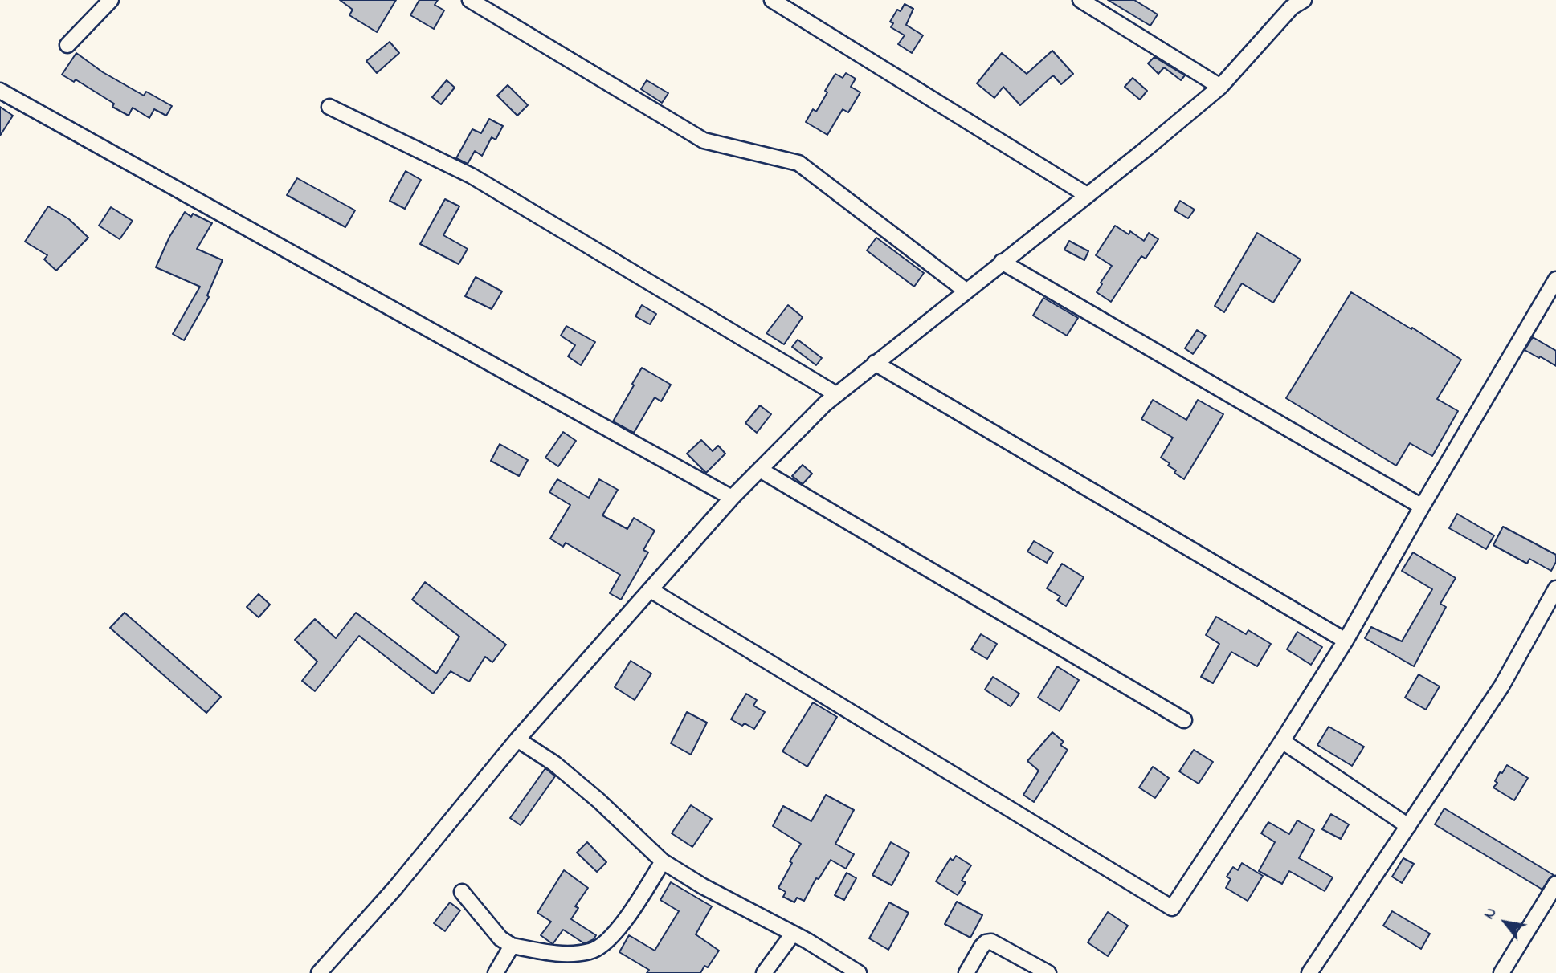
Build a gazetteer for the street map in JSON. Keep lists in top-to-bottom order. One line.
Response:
{"north":"top left"}
